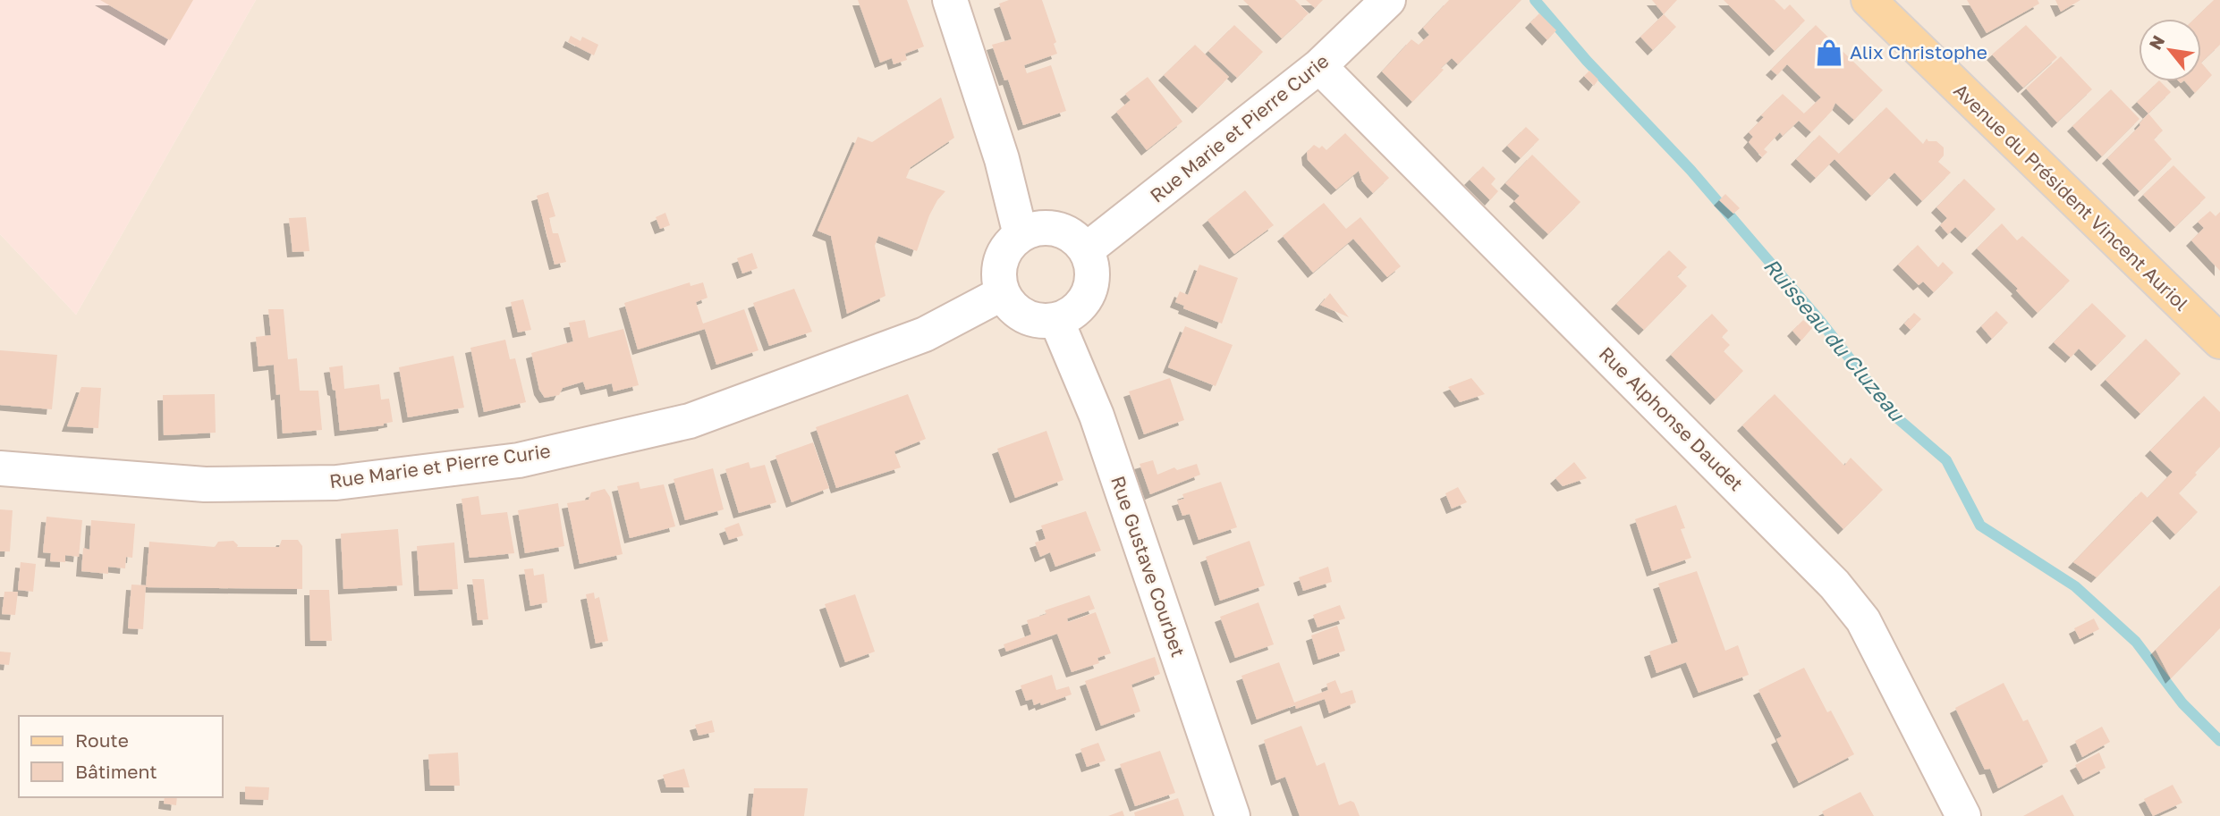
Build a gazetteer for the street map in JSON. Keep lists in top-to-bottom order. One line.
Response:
{"streets":{"main road":["Avenue du Président Vincent Auriol"],"street":["Rue Marie et Pierre Curie","Rue Alphonse Daudet","Rue Gustave Courbet"]},"crossings":[["Rue Marie et Pierre Curie","Rue Alphonse Daudet"],["Rue Marie et Pierre Curie","Rue Gustave Courbet"]],"water":["Ruisseau du Cluzeau"],"places":{"shop":["Alix Christophe"]},"legend":["Route","Bâtiment"],"north":"top left"}
